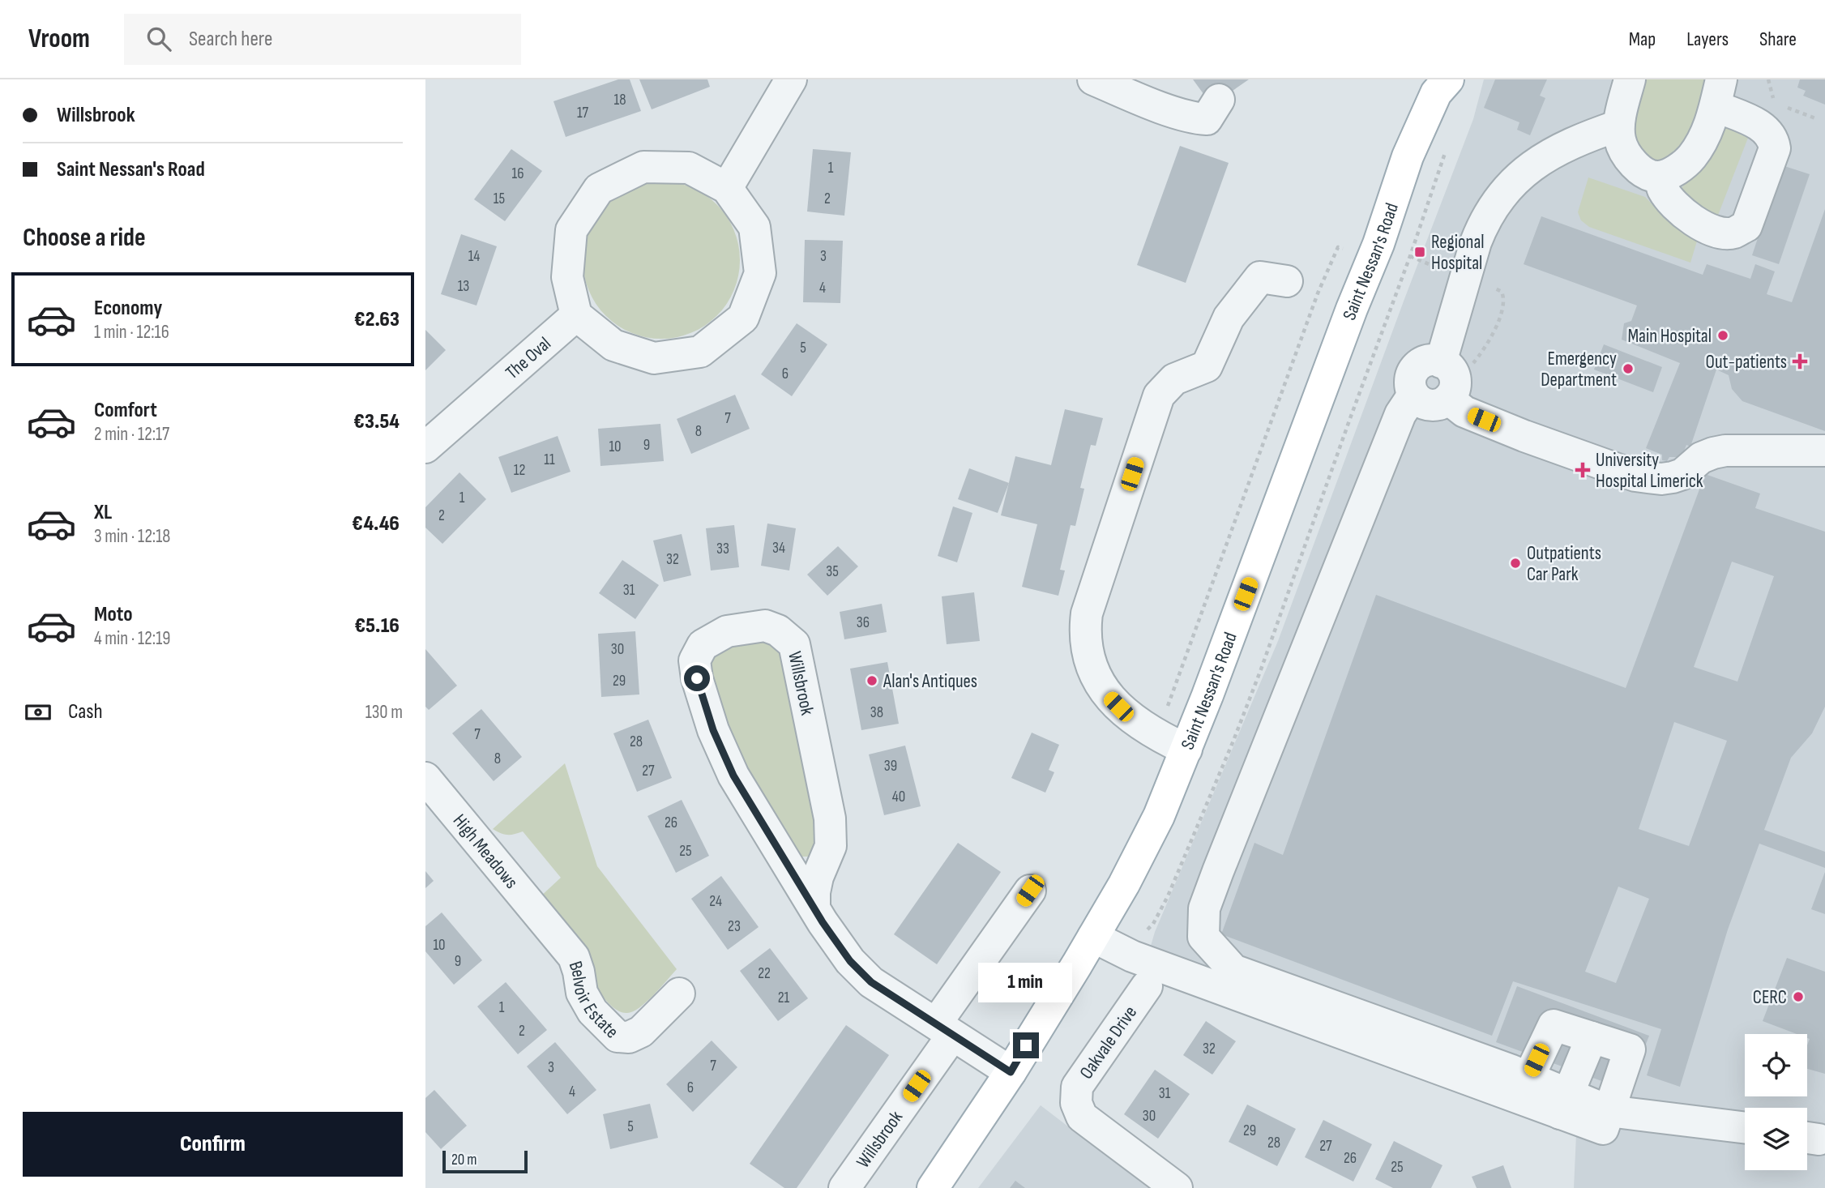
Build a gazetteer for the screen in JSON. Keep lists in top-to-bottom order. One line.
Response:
{"streets":{"main road":["Saint Nessan's Road"],"street":["The Oval","Willsbrook","High Meadows","Belvoir Estate","Oakvale Drive"]},"crossings":[["Saint Nessan's Road","Willsbrook"],["High Meadows","Belvoir Estate"]],"places":{"transit":["Regional Hospital"],"other":["Main Hospital","Emergency Department","Outpatients Car Park","Alan's Antiques","CERC"],"health":["Out-patients","University Hospital Limerick"]},"house_numbers":["18","17","1","16","15","2","14","3","13","4","5","6","7","8","9","10","11","12","1","2","34","33","32","35","31","36","30","29","38","7","28","8","39","27","40","26","25","24","23","10","9","22","21","1","2","32","7","3","6","4","31","30","5","29","28","27","26","25"],"scale_bar":"20 m","page":{"header":"Vroom","search":"Search here","nav":["Map","Layers","Share"],"banner":["Willsbrook","Saint Nessan's Road"],"heading":"Choose a ride","list":[{"name":"Economy","note":"1 min · 12:16","value":"€2.63"},{"name":"Comfort","note":"2 min · 12:17","value":"€3.54"},{"name":"XL","note":"3 min · 12:18","value":"€4.46"},{"name":"Moto","note":"4 min · 12:19","value":"€5.16"}],"pay":["Cash","130 m"],"bubble":"1 min","buttons":"Confirm","scale":"20 m"}}
